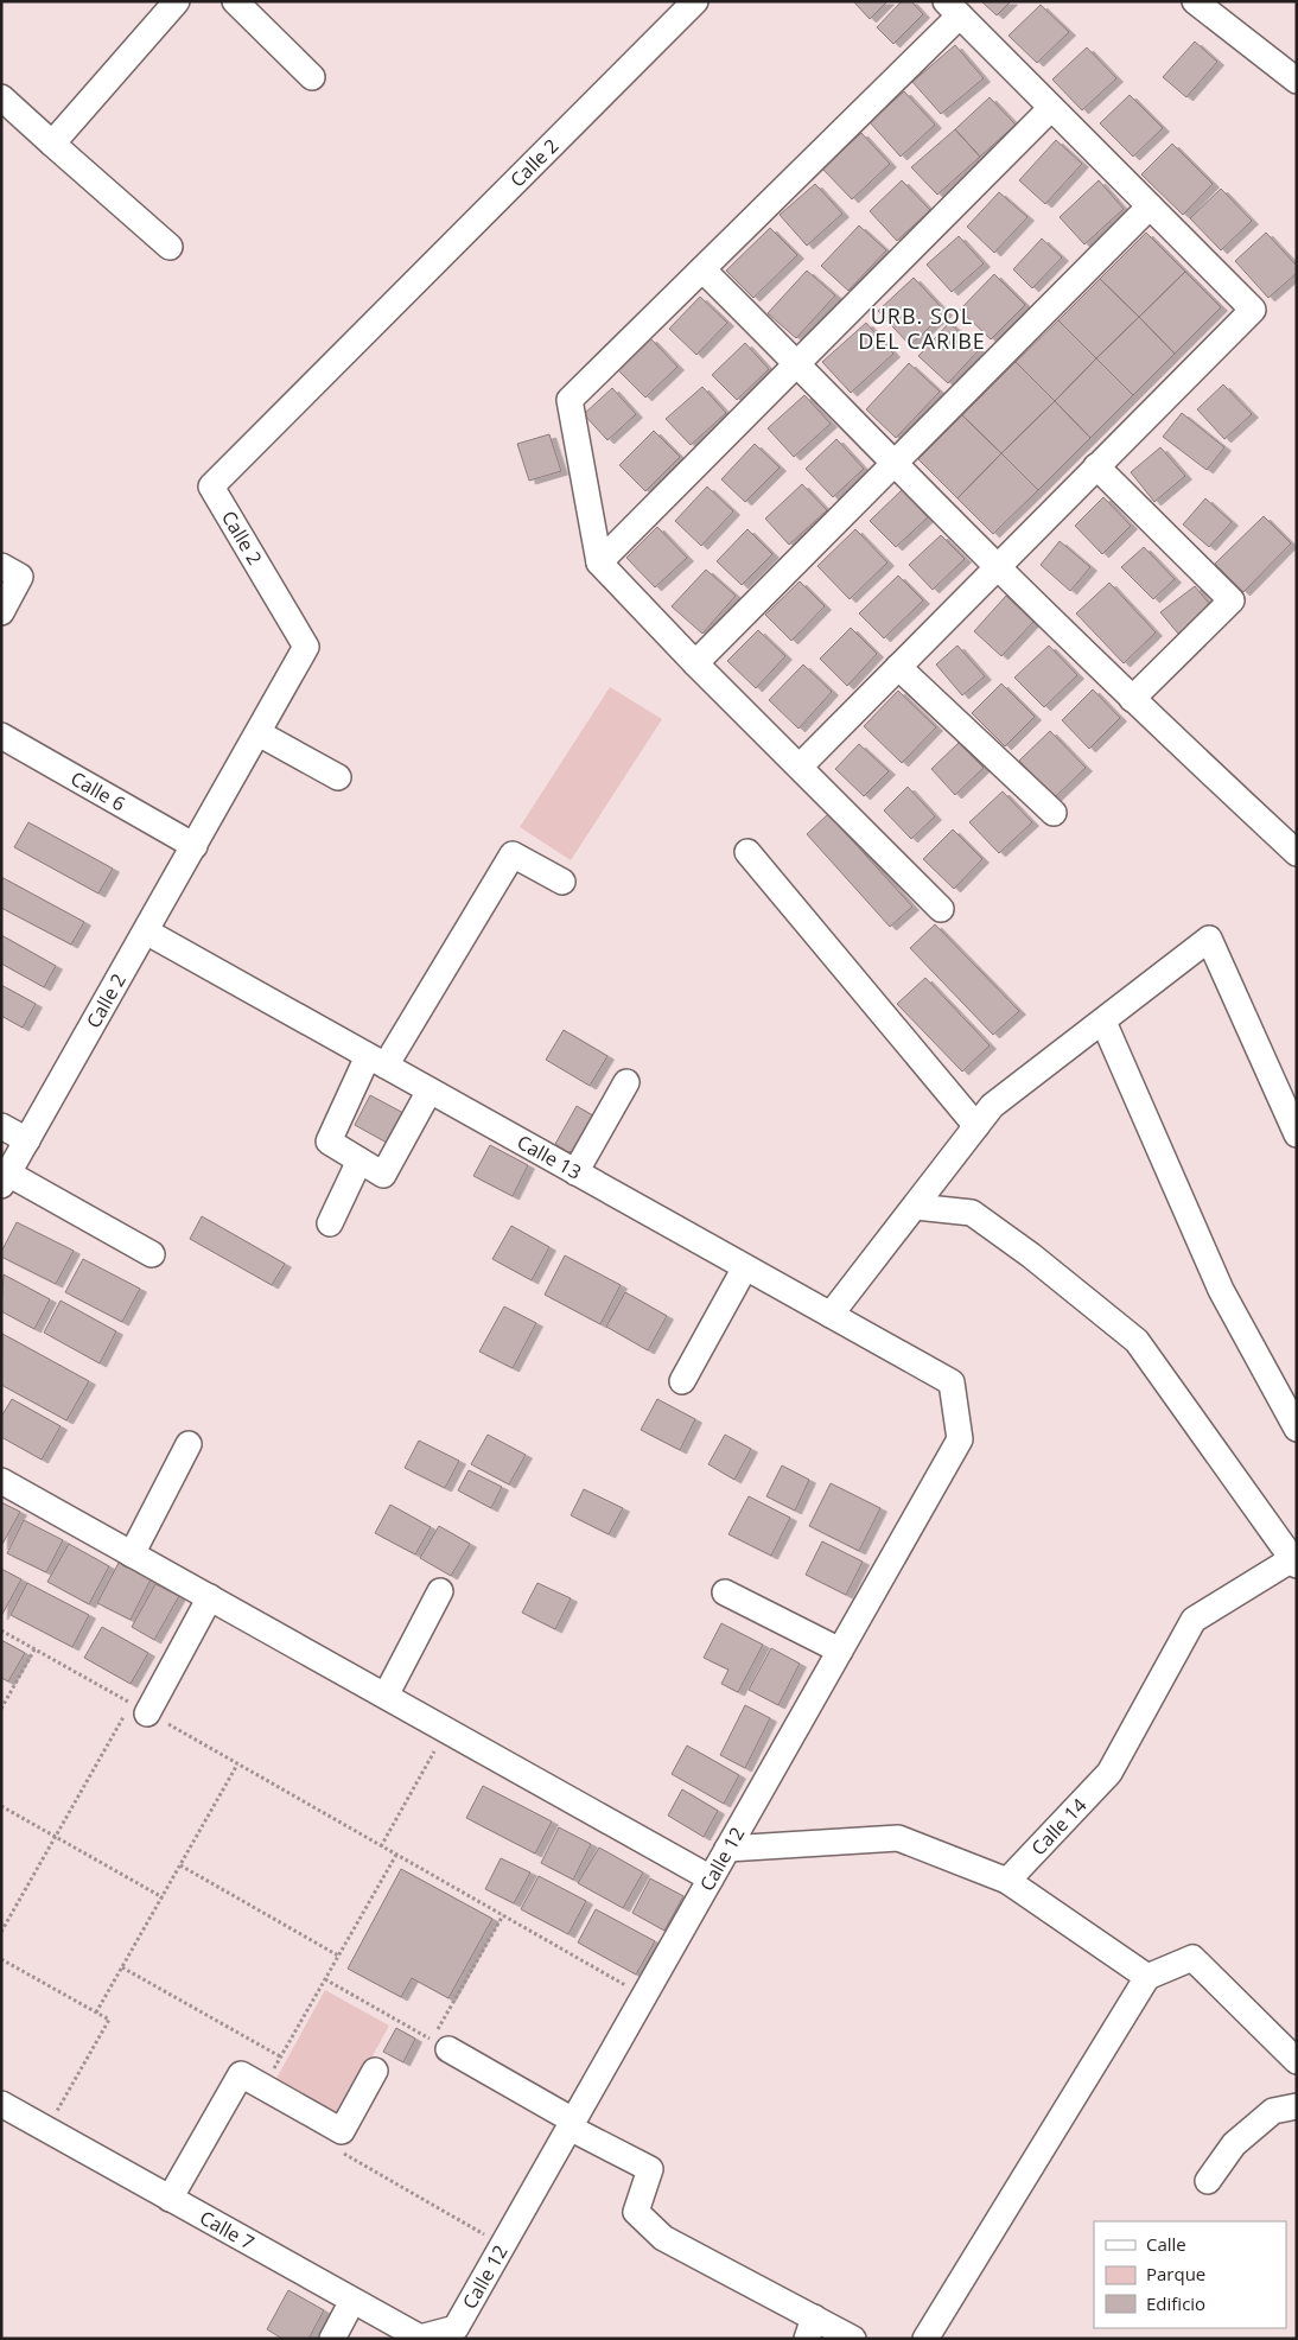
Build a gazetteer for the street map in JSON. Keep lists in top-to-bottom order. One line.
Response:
{"streets":{"street":["Calle 2","Calle 6","Calle 13","Calle 14","Calle 12","Calle 7"]},"crossings":[["Calle 2","Calle 6"],["Calle 2","Calle 13"],["Calle 13","Calle 12"],["Calle 12","Calle 7"]],"districts":["URB. SOL DEL CARIBE"],"legend":["Calle","Parque","Edificio"]}
